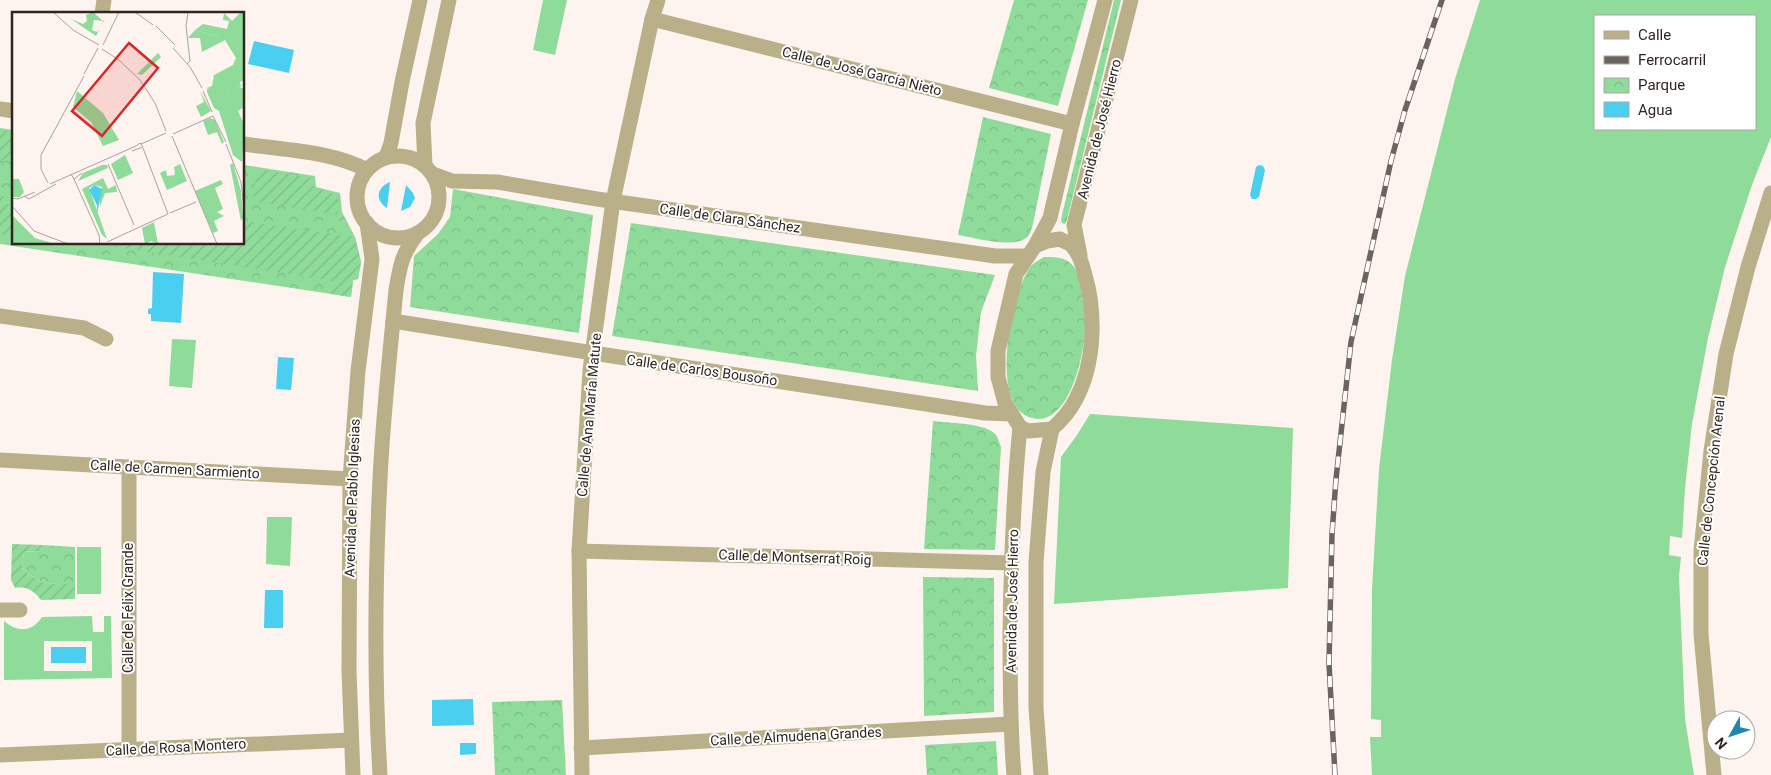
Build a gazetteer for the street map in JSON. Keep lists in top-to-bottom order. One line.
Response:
{"streets":{"street":["Calle de José García Nieto","Avenida de José Hierro","Calle de Clara Sánchez","Calle de Carlos Bousoño","Calle de Ana María Matute","Calle de Carmen Sarmiento","Calle de Concepción Arenal","Avenida de Pablo Iglesias","Calle de Montserrat Roig","Calle de Félix Grande","Calle de Almudena Grandes","Calle de Rosa Montero"]},"crossings":[["Calle de José García Nieto","Avenida de José Hierro"],["Calle de José García Nieto","Calle de Ana María Matute"],["Avenida de José Hierro","Calle de Clara Sánchez"],["Avenida de José Hierro","Calle de Carlos Bousoño"],["Avenida de José Hierro","Calle de Montserrat Roig"],["Avenida de José Hierro","Calle de Almudena Grandes"],["Calle de Clara Sánchez","Calle de Ana María Matute"],["Calle de Clara Sánchez","Avenida de Pablo Iglesias"],["Calle de Carlos Bousoño","Calle de Ana María Matute"],["Calle de Carlos Bousoño","Avenida de Pablo Iglesias"],["Calle de Ana María Matute","Calle de Montserrat Roig"],["Calle de Ana María Matute","Calle de Almudena Grandes"],["Calle de Carmen Sarmiento","Avenida de Pablo Iglesias"],["Calle de Carmen Sarmiento","Calle de Félix Grande"],["Avenida de Pablo Iglesias","Calle de Rosa Montero"],["Calle de Félix Grande","Calle de Rosa Montero"]],"legend":["Calle","Ferrocarril","Parque","Agua"],"north":"bottom left"}
